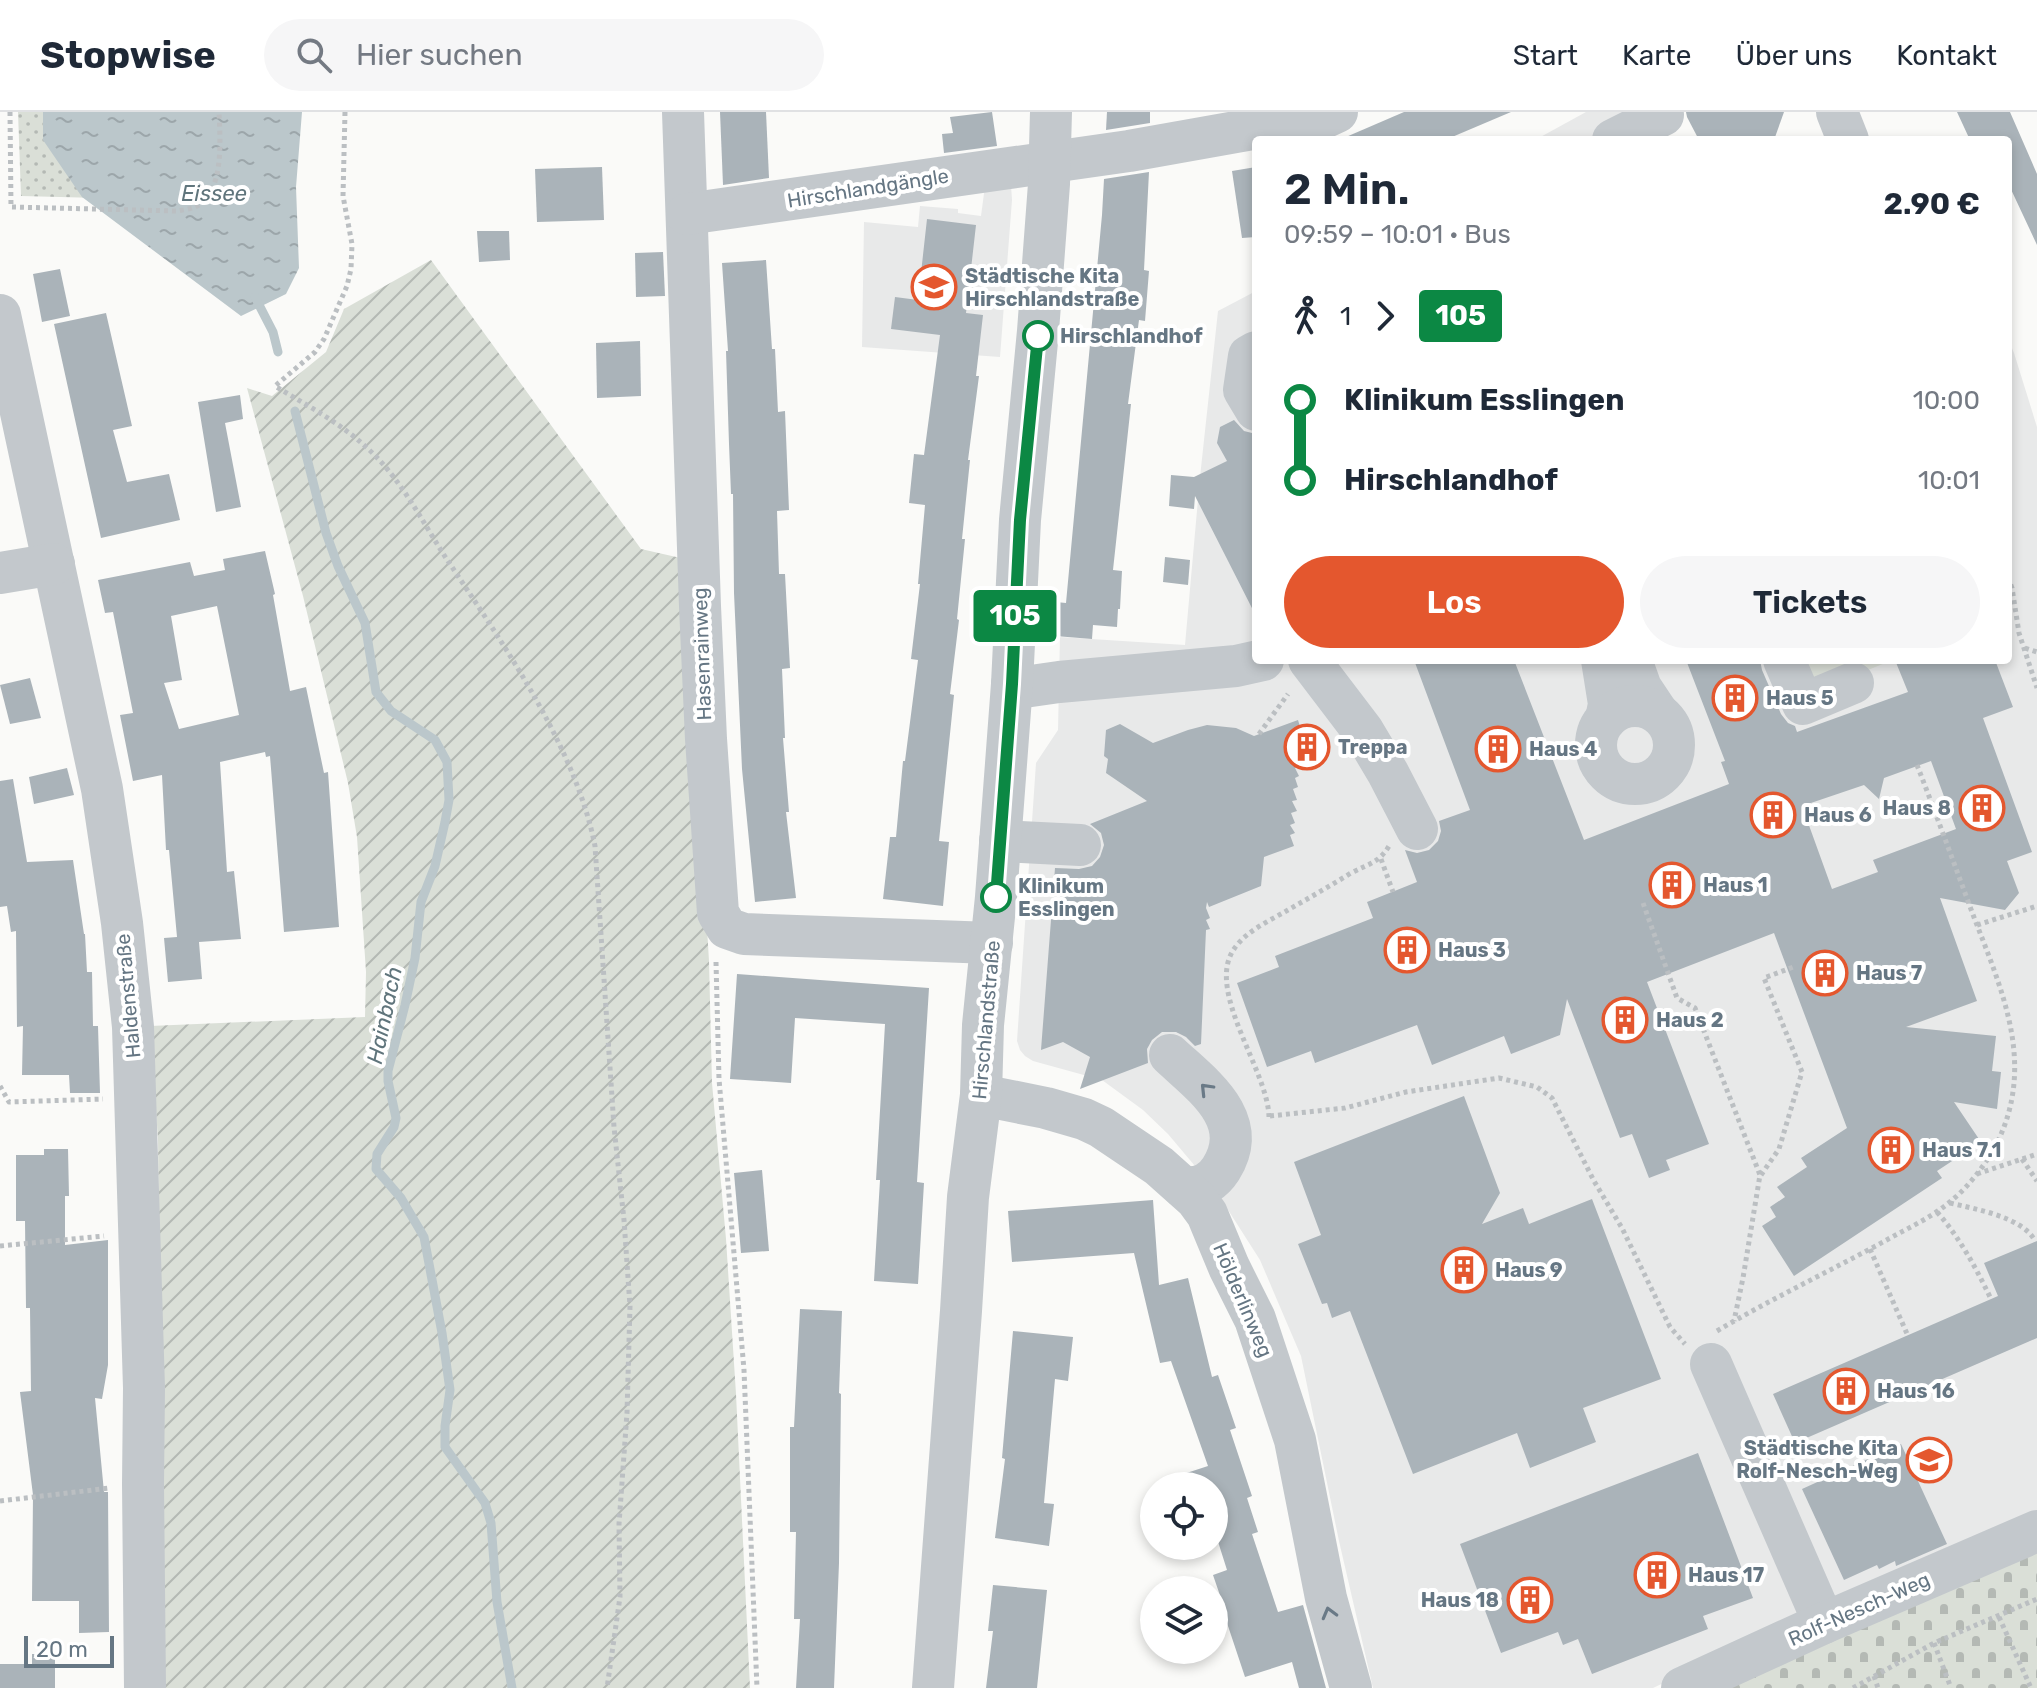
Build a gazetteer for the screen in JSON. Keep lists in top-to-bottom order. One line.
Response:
{"streets":{"street":["Hirschlandgängle","Hasenrainweg","Haldenstraße","Hirschlandstraße","Hölderlinweg","Rolf-Nesch-Weg"]},"crossings":[["Hirschlandgängle","Hasenrainweg"],["Hirschlandgängle","Hirschlandstraße"],["Hirschlandstraße","Hölderlinweg"]],"one_way":["Hölderlinweg"],"water":["Eissee","Hainbach"],"places":{"school or university":["Städtische Kita Hirschlandstraße","Städtische Kita Rolf-Nesch-Weg"],"other":["Hirschlandhof","Klinikum Esslingen"],"building":["Haus 5","Treppa","Haus 4","Haus 8","Haus 6","Haus 1","Haus 3","Haus 7","Haus 2","Haus 7.1","Haus 9","Haus 16","Haus 17","Haus 18"]},"lines":["bus line 105"],"scale_bar":"20 m","page":{"header":"Stopwise","search":"Hier suchen","nav":["Start","Karte","Über uns","Kontakt"],"on_map":"105","heading":["2 Min.","09:59 – 10:01 · Bus","2.90 €"],"legs":["1","105"],"list":[{"name":"Klinikum Esslingen","value":"10:00"},{"name":"Hirschlandhof","value":"10:01"}],"buttons":["Los","Tickets"],"scale":"20 m"}}
